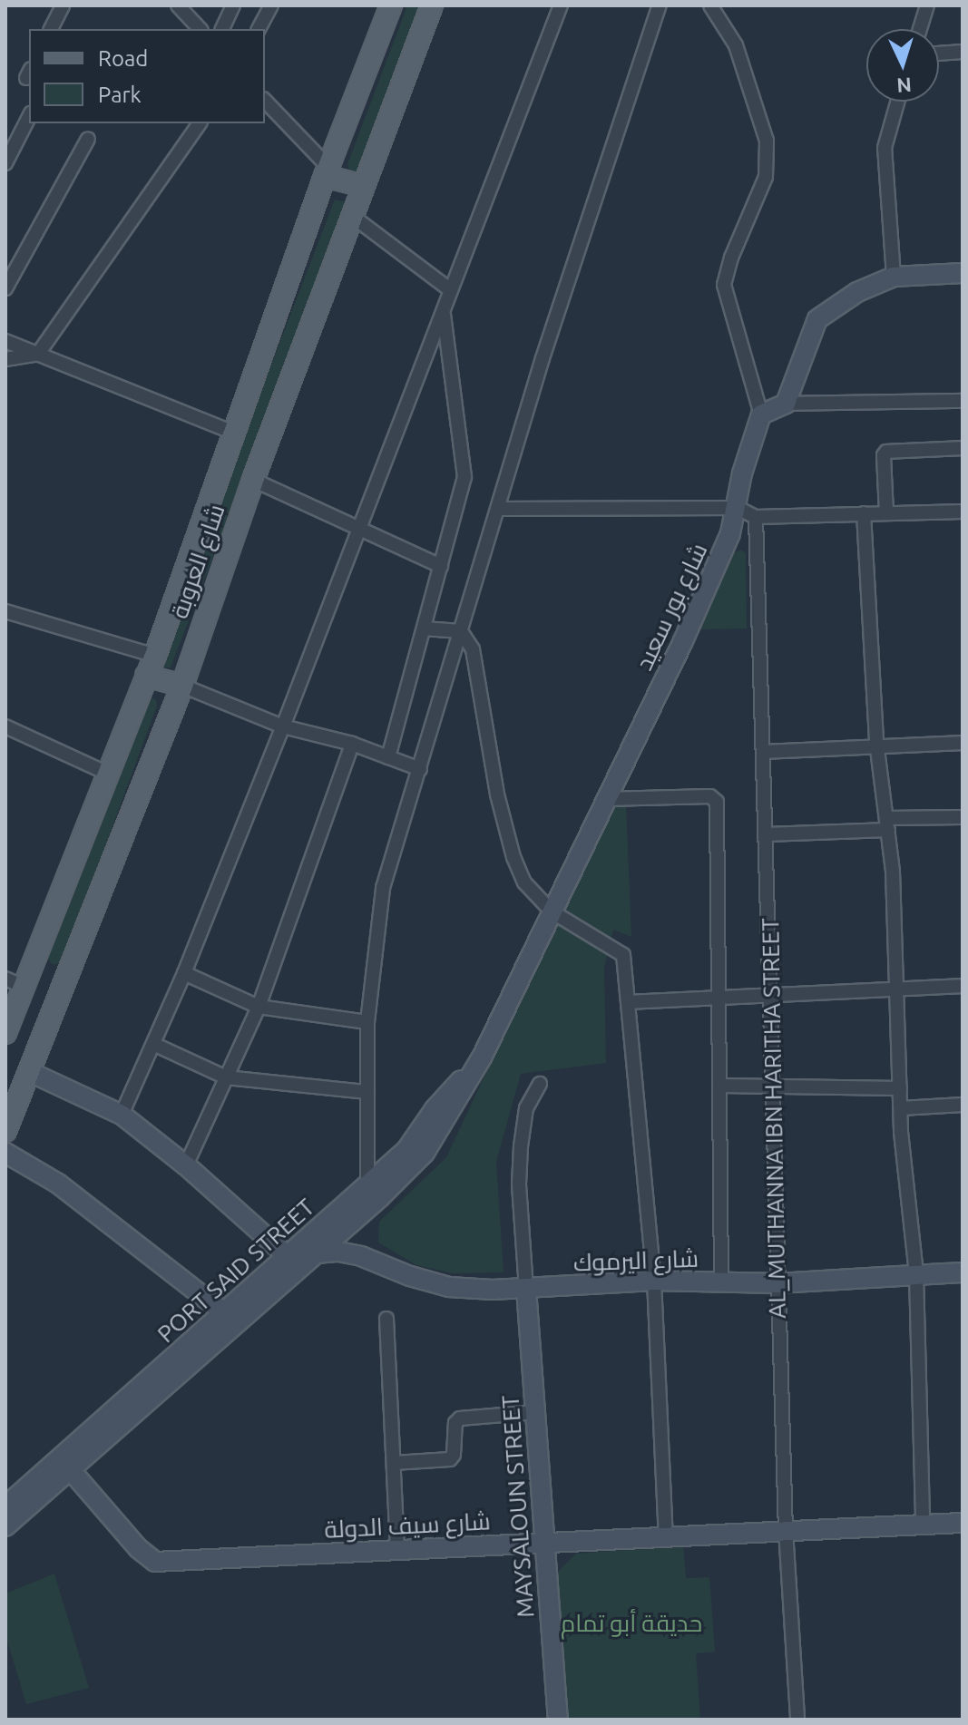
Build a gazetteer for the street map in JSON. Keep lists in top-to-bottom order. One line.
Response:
{"streets":{"main road":["شارع العروبة","شارع بور سعيد","شارع اليرموك","PORT SAID STREET","MAYSALOUN STREET","شارع سيف الدولة"],"street":["AL_MUTHANNA IBN HARITHA STREET"]},"crossings":[["شارع بور سعيد","PORT SAID STREET"],["AL_MUTHANNA IBN HARITHA STREET","شارع اليرموك"],["AL_MUTHANNA IBN HARITHA STREET","شارع سيف الدولة"],["شارع اليرموك","MAYSALOUN STREET"],["MAYSALOUN STREET","شارع سيف الدولة"]],"parks":["حديقة أبو تمام"],"legend":["Road","Park"],"north":"bottom"}
